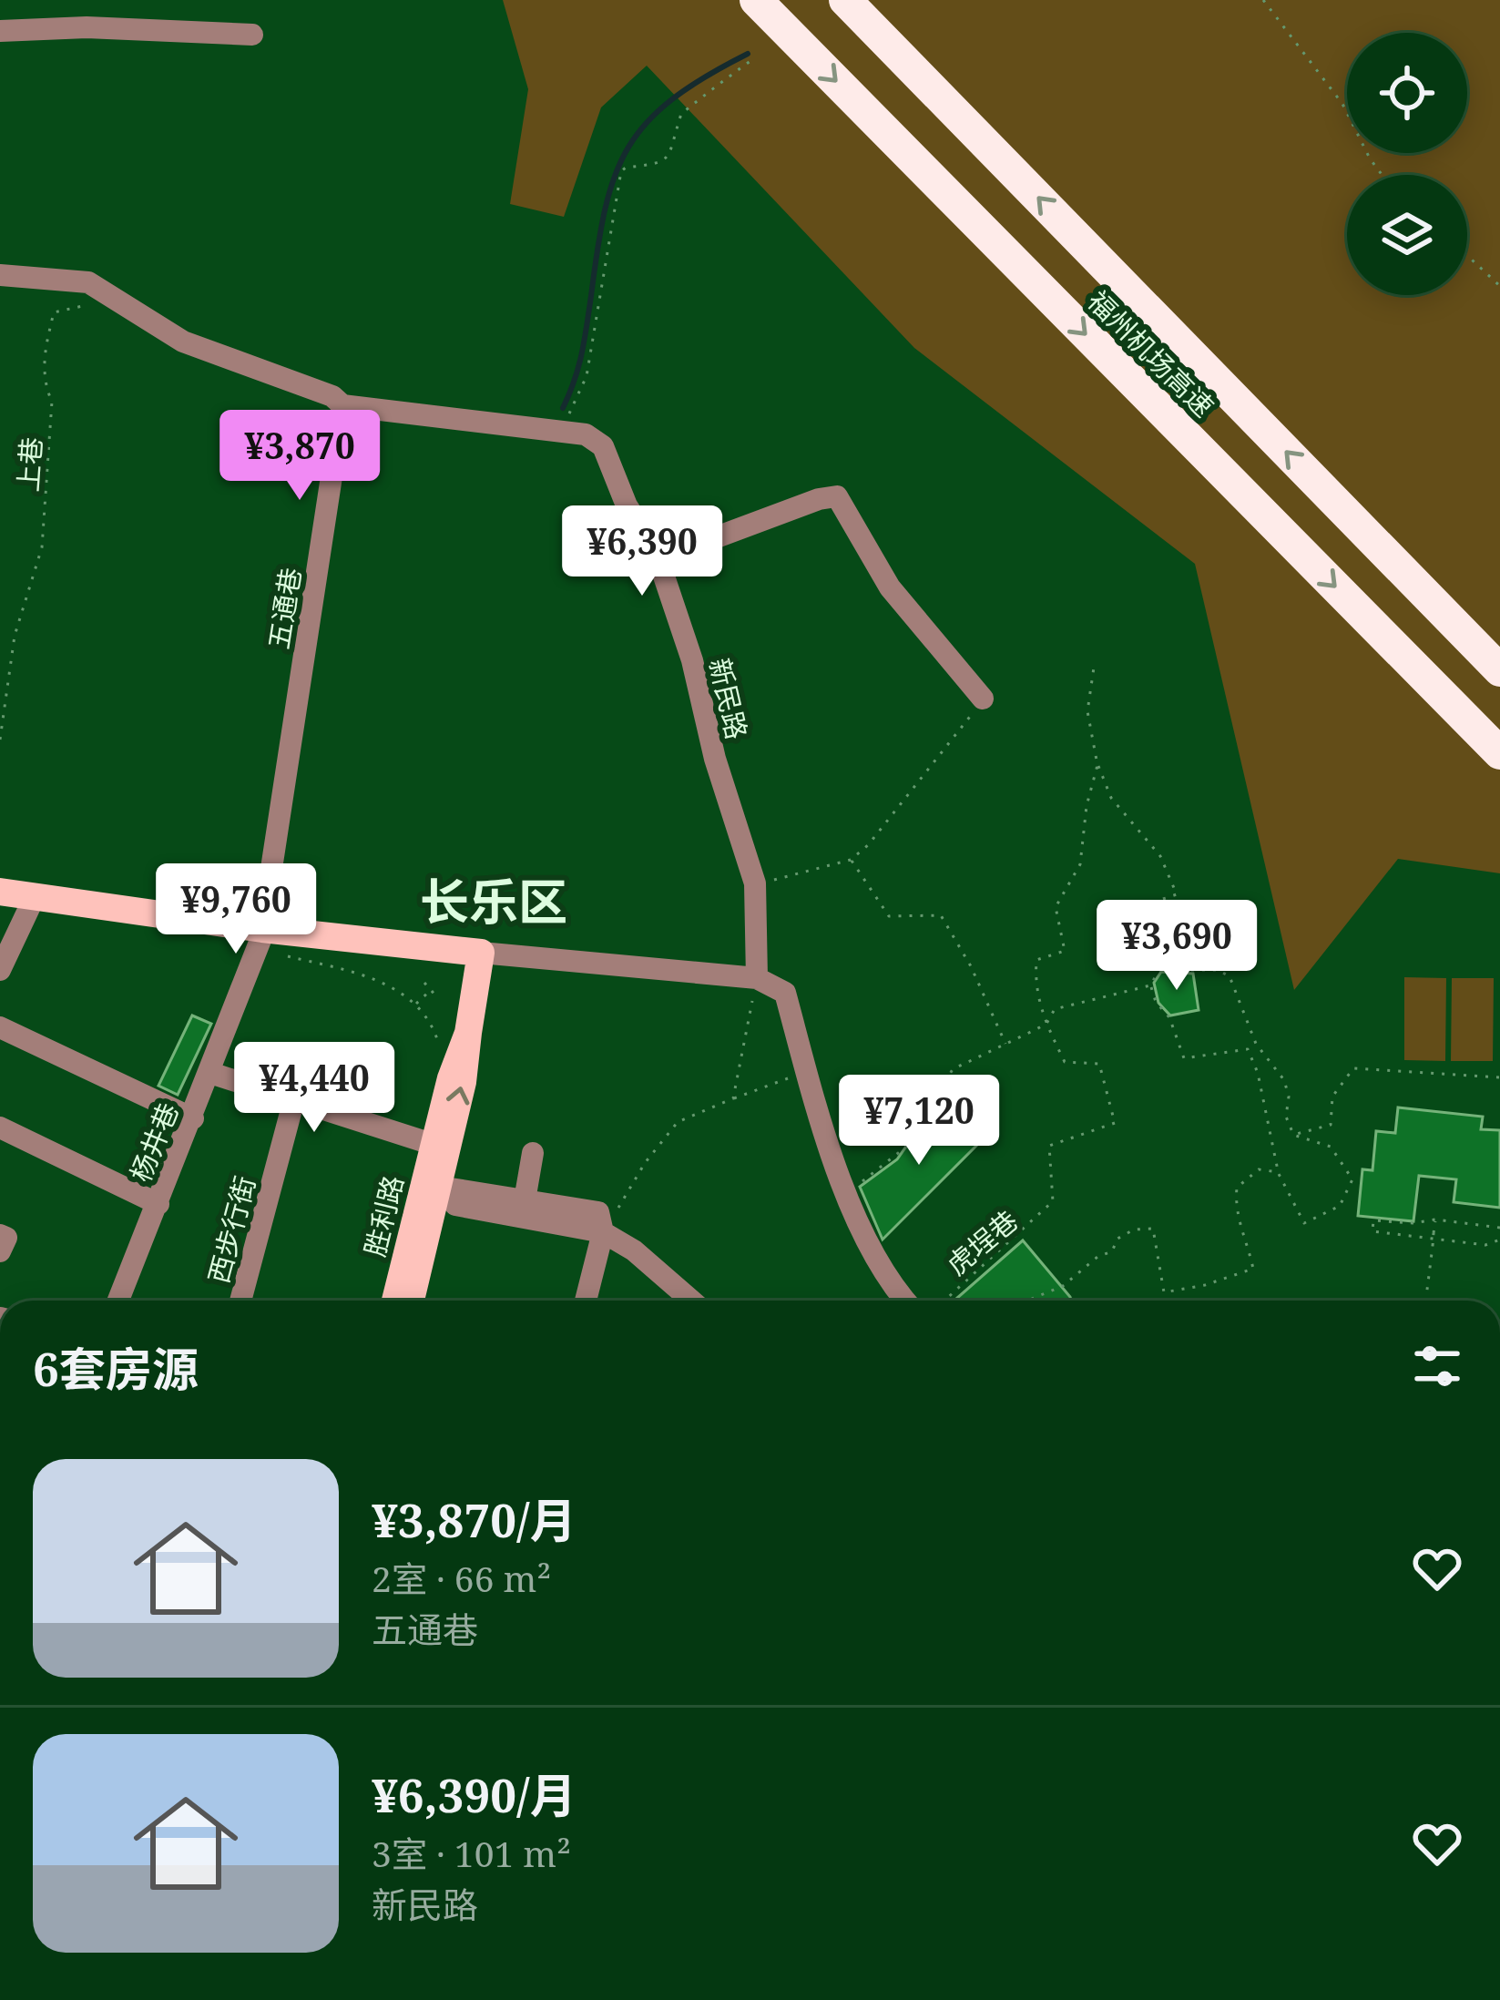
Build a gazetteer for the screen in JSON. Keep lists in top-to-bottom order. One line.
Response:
{"streets":{"highway":["福州机场高速"],"main road":["胜利路"],"street":["五通巷","新民路","杨井巷","西步行街"],"path":["上巷","虎埕巷"]},"crossings":[["五通巷","新民路"],["五通巷","杨井巷"]],"districts":["长乐区"],"page":{"price":["¥3,870","¥6,390","¥9,760","¥3,690","¥4,440","¥7,120"],"heading":"6套房源","list":[{"name":"¥3,870/月","note":"2室 · 66 m² · 五通巷"},{"name":"¥6,390/月","note":"3室 · 101 m² · 新民路"}]}}
